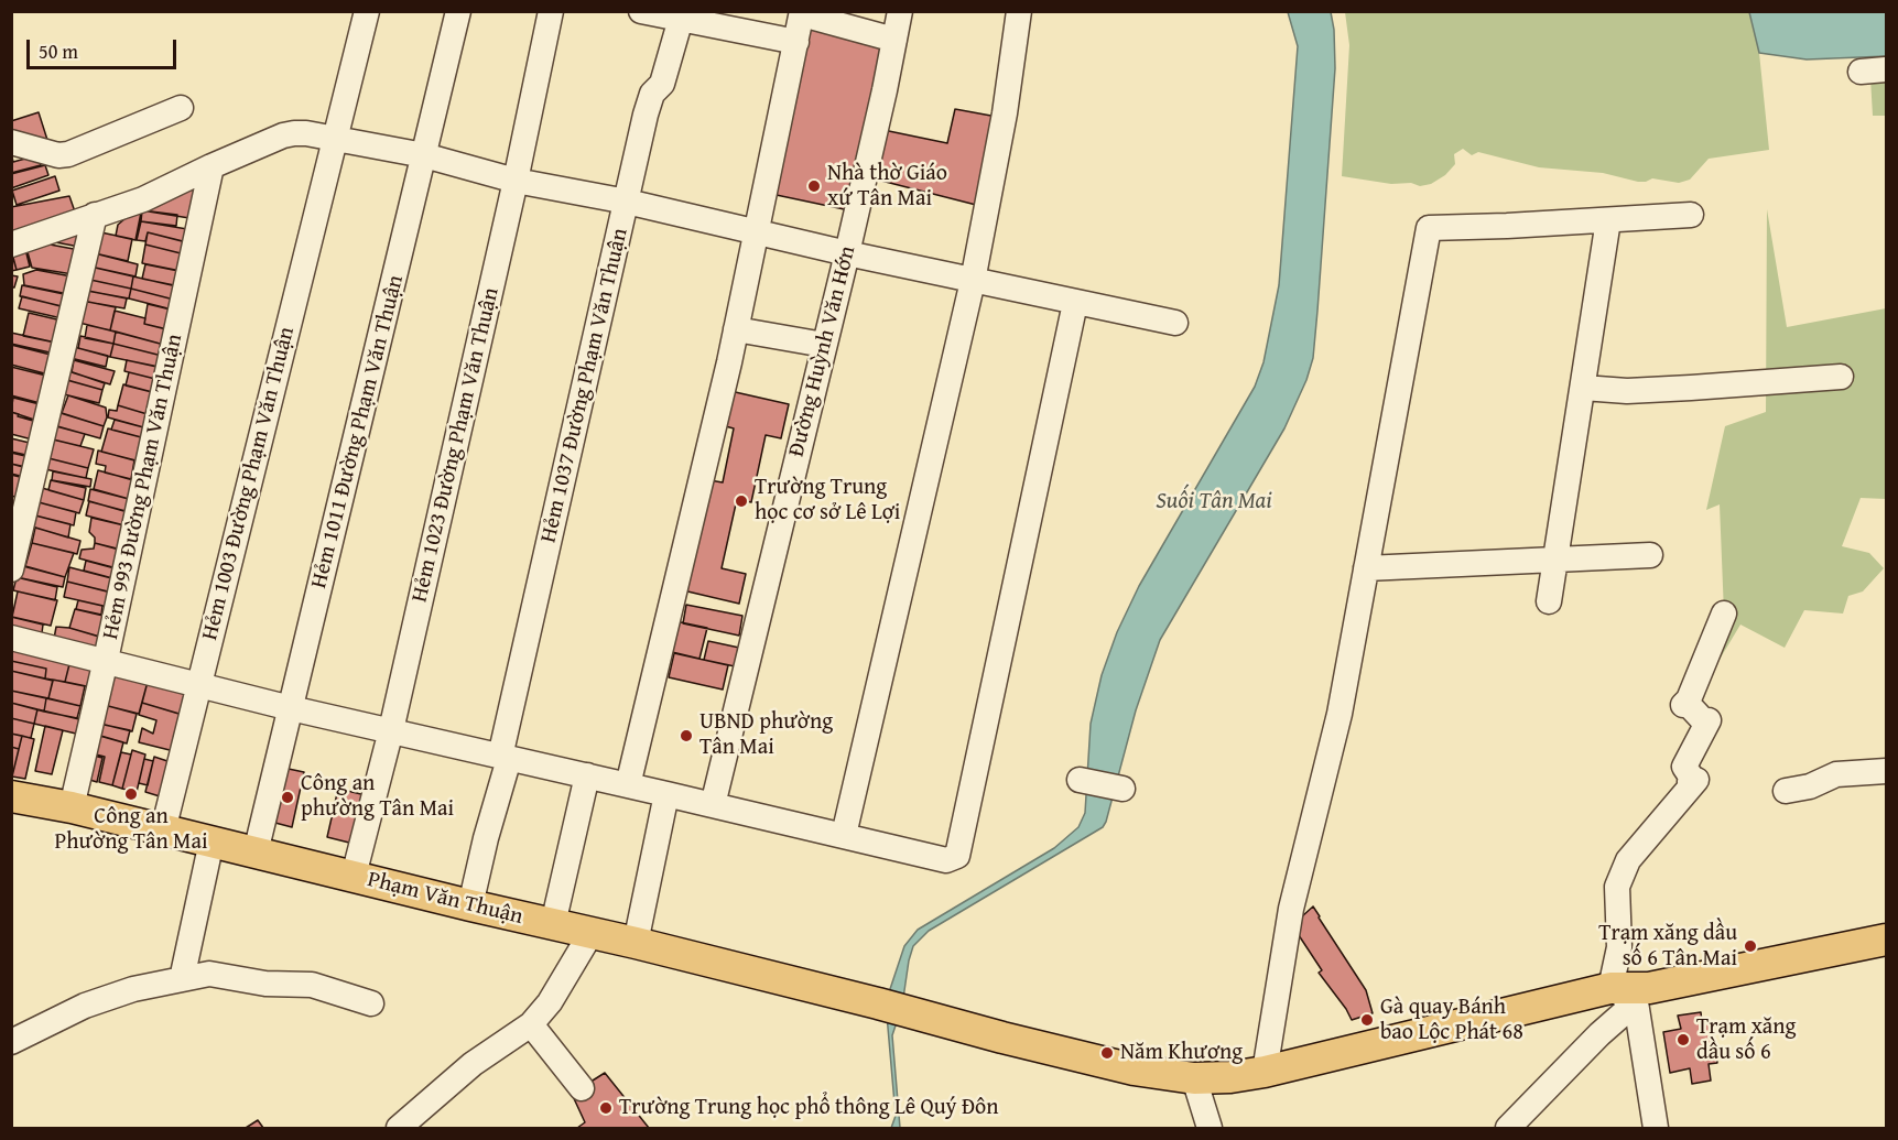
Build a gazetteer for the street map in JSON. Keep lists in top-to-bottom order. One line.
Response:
{"streets":{"main road":["Phạm Văn Thuận"],"street":["Đường Huỳnh Văn Hớn","Hẻm 1037 Đường Phạm Văn Thuận","Hẻm 1011 Đường Phạm Văn Thuận","Hẻm 1023 Đường Phạm Văn Thuận","Hẻm 1003 Đường Phạm Văn Thuận","Hẻm 993 Đường Phạm Văn Thuận"]},"crossings":[["Hẻm 1037 Đường Phạm Văn Thuận","Phạm Văn Thuận"],["Hẻm 1011 Đường Phạm Văn Thuận","Phạm Văn Thuận"],["Hẻm 1023 Đường Phạm Văn Thuận","Phạm Văn Thuận"],["Hẻm 1003 Đường Phạm Văn Thuận","Phạm Văn Thuận"],["Hẻm 993 Đường Phạm Văn Thuận","Phạm Văn Thuận"]],"water":["Suối Tân Mai"],"places":["Nhà thờ Giáo xứ Tân Mai","Trường Trung học cơ sở Lê Lợi","UBND phường Tân Mai","Công an Phường Tân Mai","Công an phường Tân Mai","Trạm xăng dầu số 6 Tân Mai","Gà quay Bánh bao Lộc Phát 68","Trạm xăng dầu số 6","Năm Khương","Trường Trung học phổ thông Lê Quý Đôn"],"scale_bar":"50 m"}
